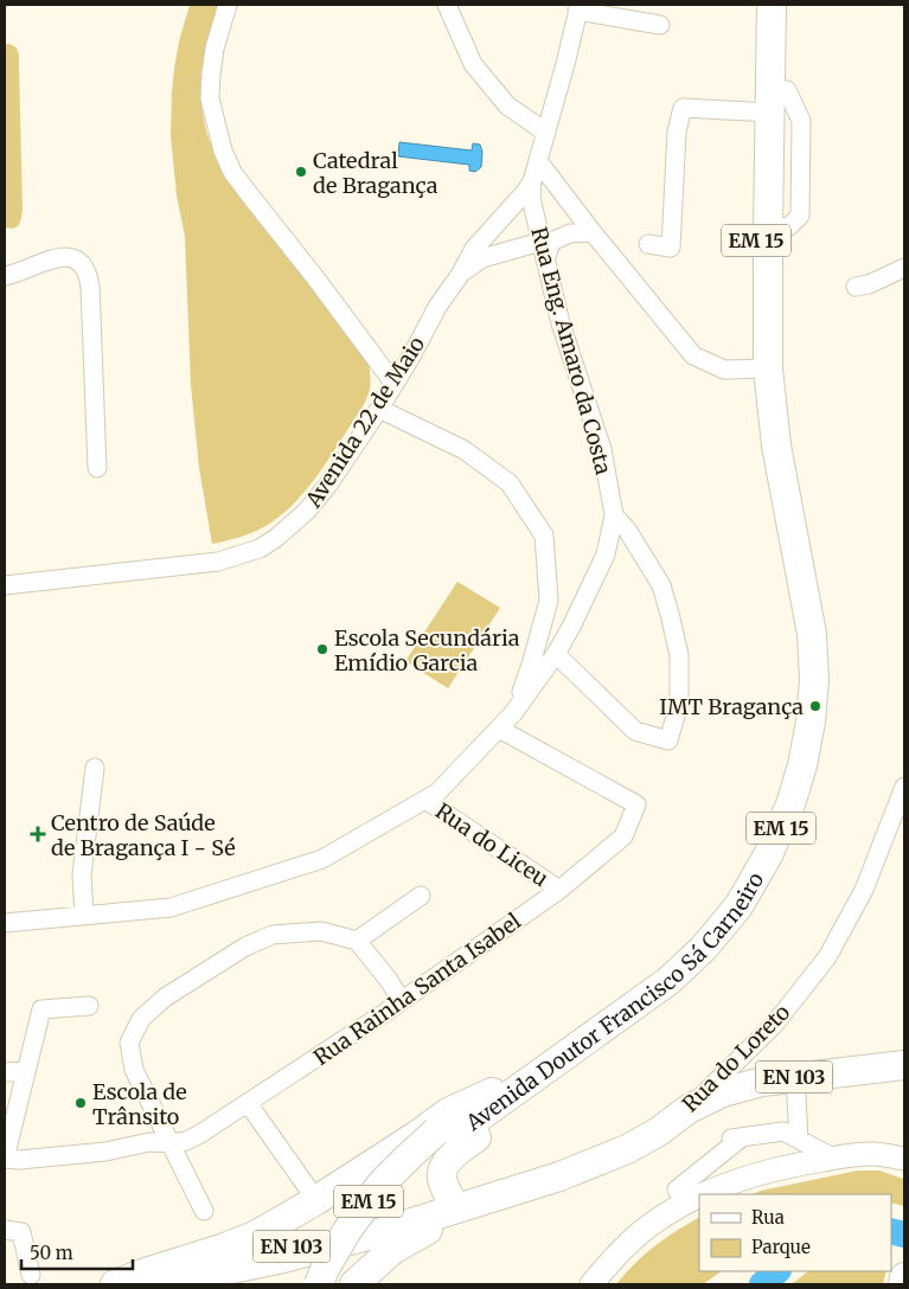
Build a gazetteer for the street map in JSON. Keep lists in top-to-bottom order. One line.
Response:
{"streets":{"main road":["EM 15","Avenida Doutor Francisco Sá Carneiro","Rua do Loreto","EN 103"],"street":["Rua Eng. Amaro da Costa","Avenida 22 de Maio","Rua do Liceu","Rua Rainha Santa Isabel"]},"crossings":[["Rua Eng. Amaro da Costa","Avenida 22 de Maio"],["Rua Eng. Amaro da Costa","Rua do Liceu"],["Rua Eng. Amaro da Costa","Rua Rainha Santa Isabel"],["Rua do Liceu","Rua Rainha Santa Isabel"],["Rua do Loreto","EN 103"]],"places":{"other":["Catedral de Bragança","Escola Secundária Emídio Garcia","IMT Bragança","Escola de Trânsito"],"health":["Centro de Saúde de Bragança I - Sé"]},"legend":["Rua","Parque"],"scale_bar":"50 m"}
